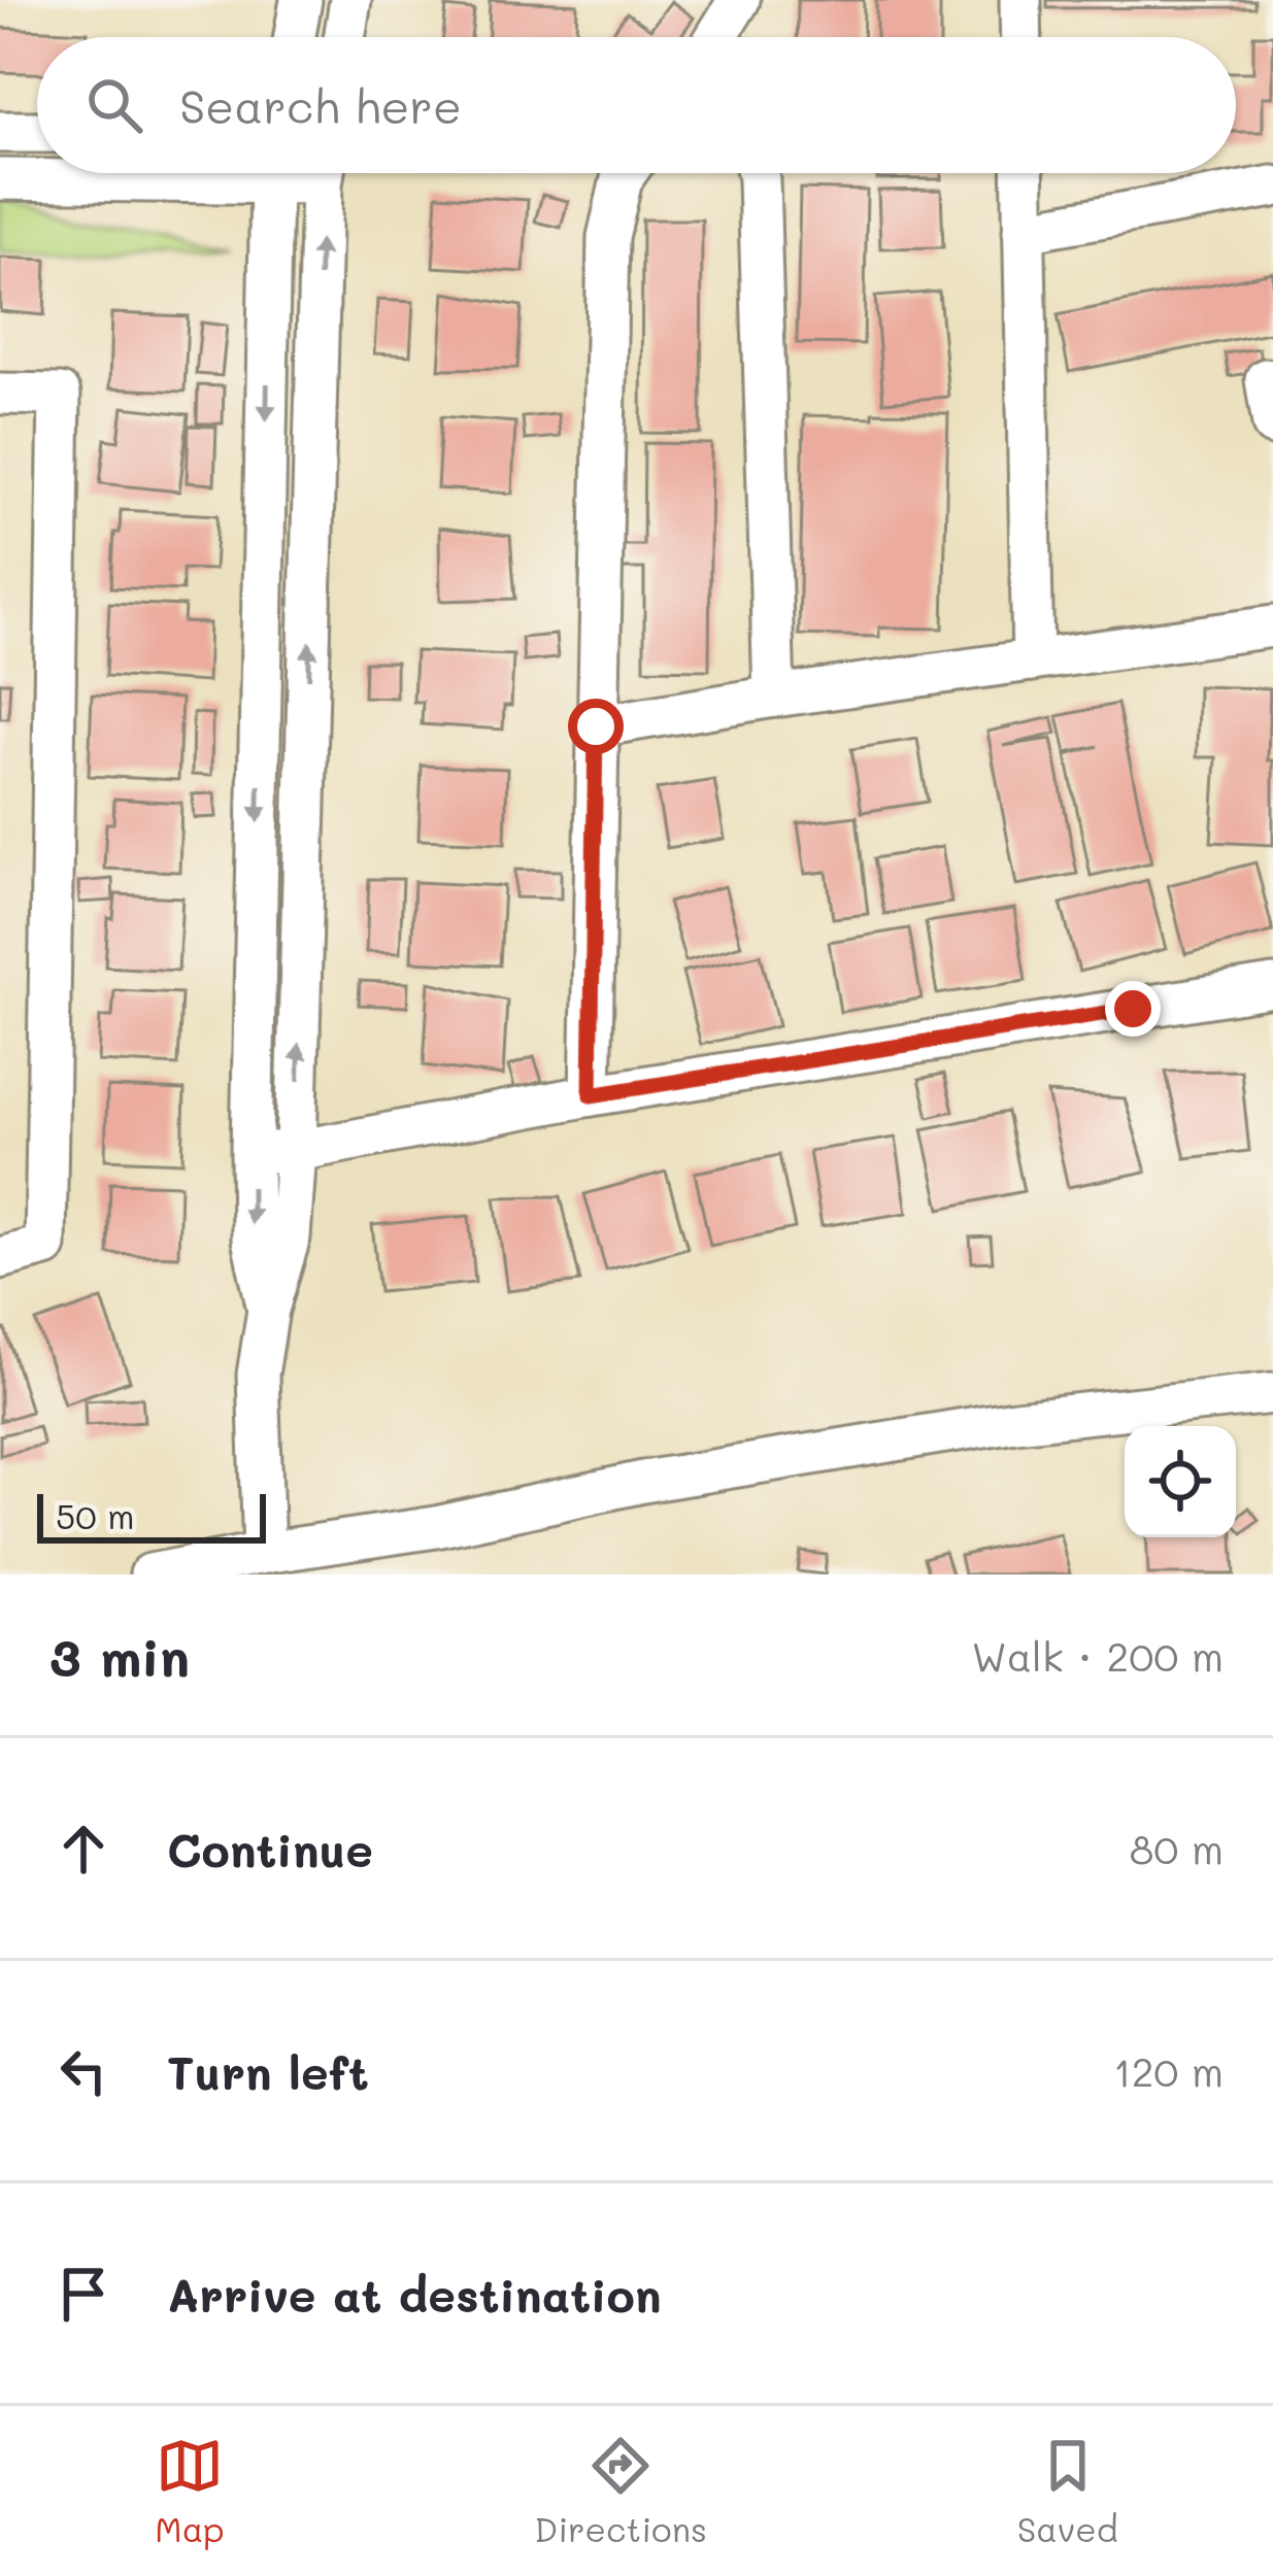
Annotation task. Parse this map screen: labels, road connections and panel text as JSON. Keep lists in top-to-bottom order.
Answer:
{
  "scale_bar": "50 m",
  "page": {
    "search": "Search here",
    "scale": "50 m",
    "heading": ["3 min", "Walk · 200 m"],
    "list": [
      ["Continue", "80 m"],
      ["Turn left", "120 m"],
      "Arrive at destination"
    ],
    "nav": ["Map", "Directions", "Saved"]
  }
}
